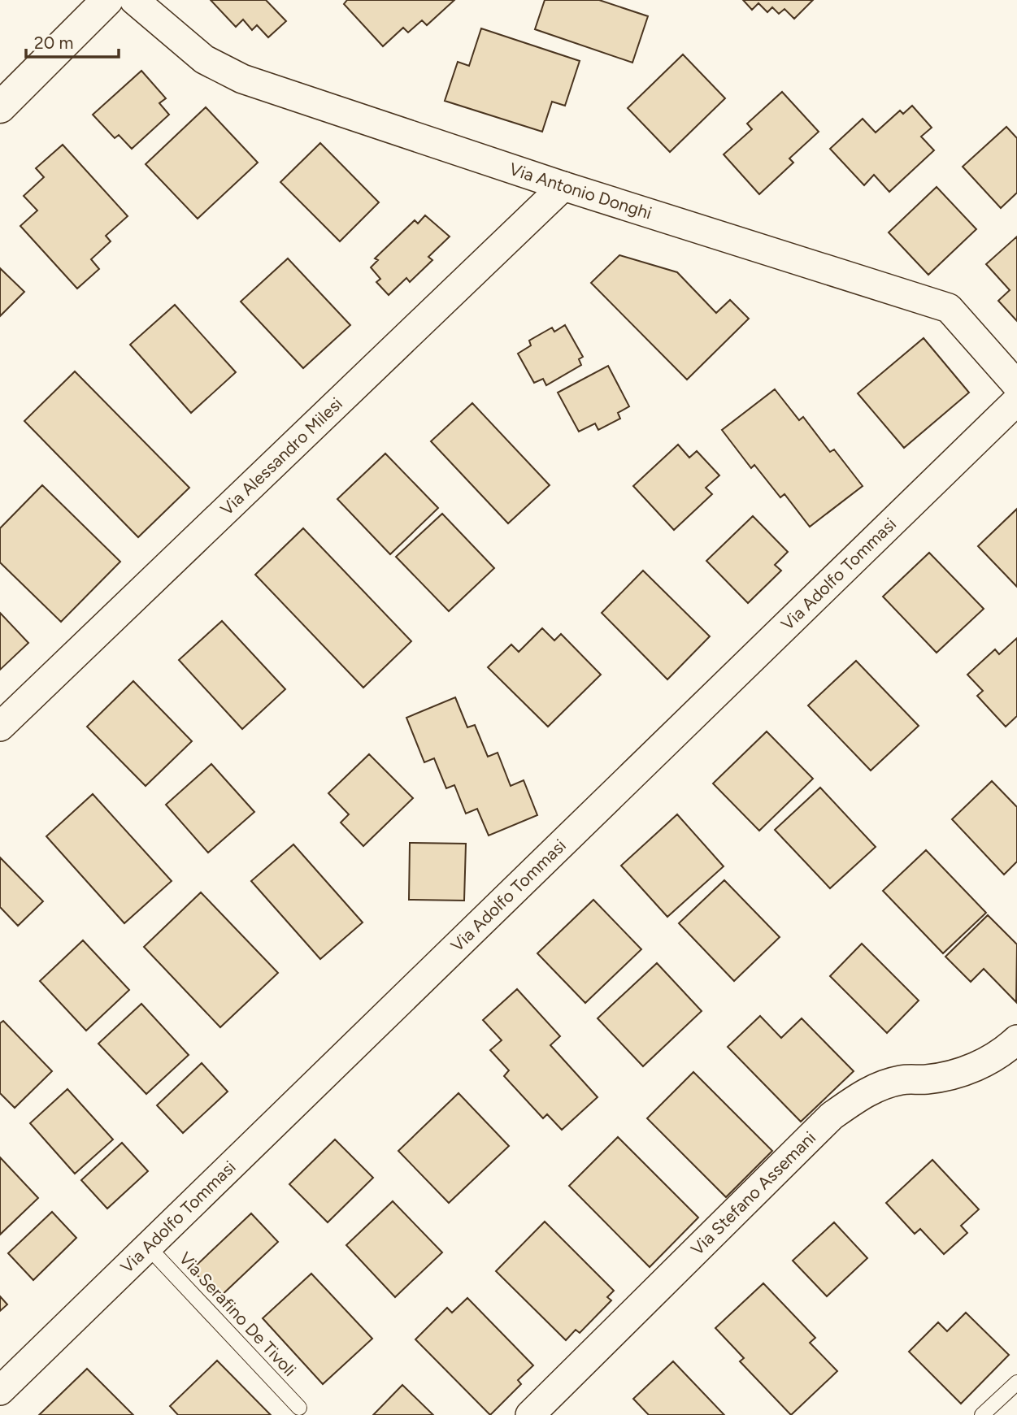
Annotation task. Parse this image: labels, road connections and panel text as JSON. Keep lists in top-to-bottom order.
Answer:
{
  "streets": {
    "street": [
      "Via Antonio Donghi",
      "Via Alessandro Milesi",
      "Via Adolfo Tommasi",
      "Via Stefano Assemani"
    ],
    "lane": ["Via Serafino De Tivoli"]
  },
  "crossings": [
    ["Via Antonio Donghi", "Via Alessandro Milesi"],
    ["Via Adolfo Tommasi", "Via Serafino De Tivoli"]
  ],
  "scale_bar": "20 m"
}
